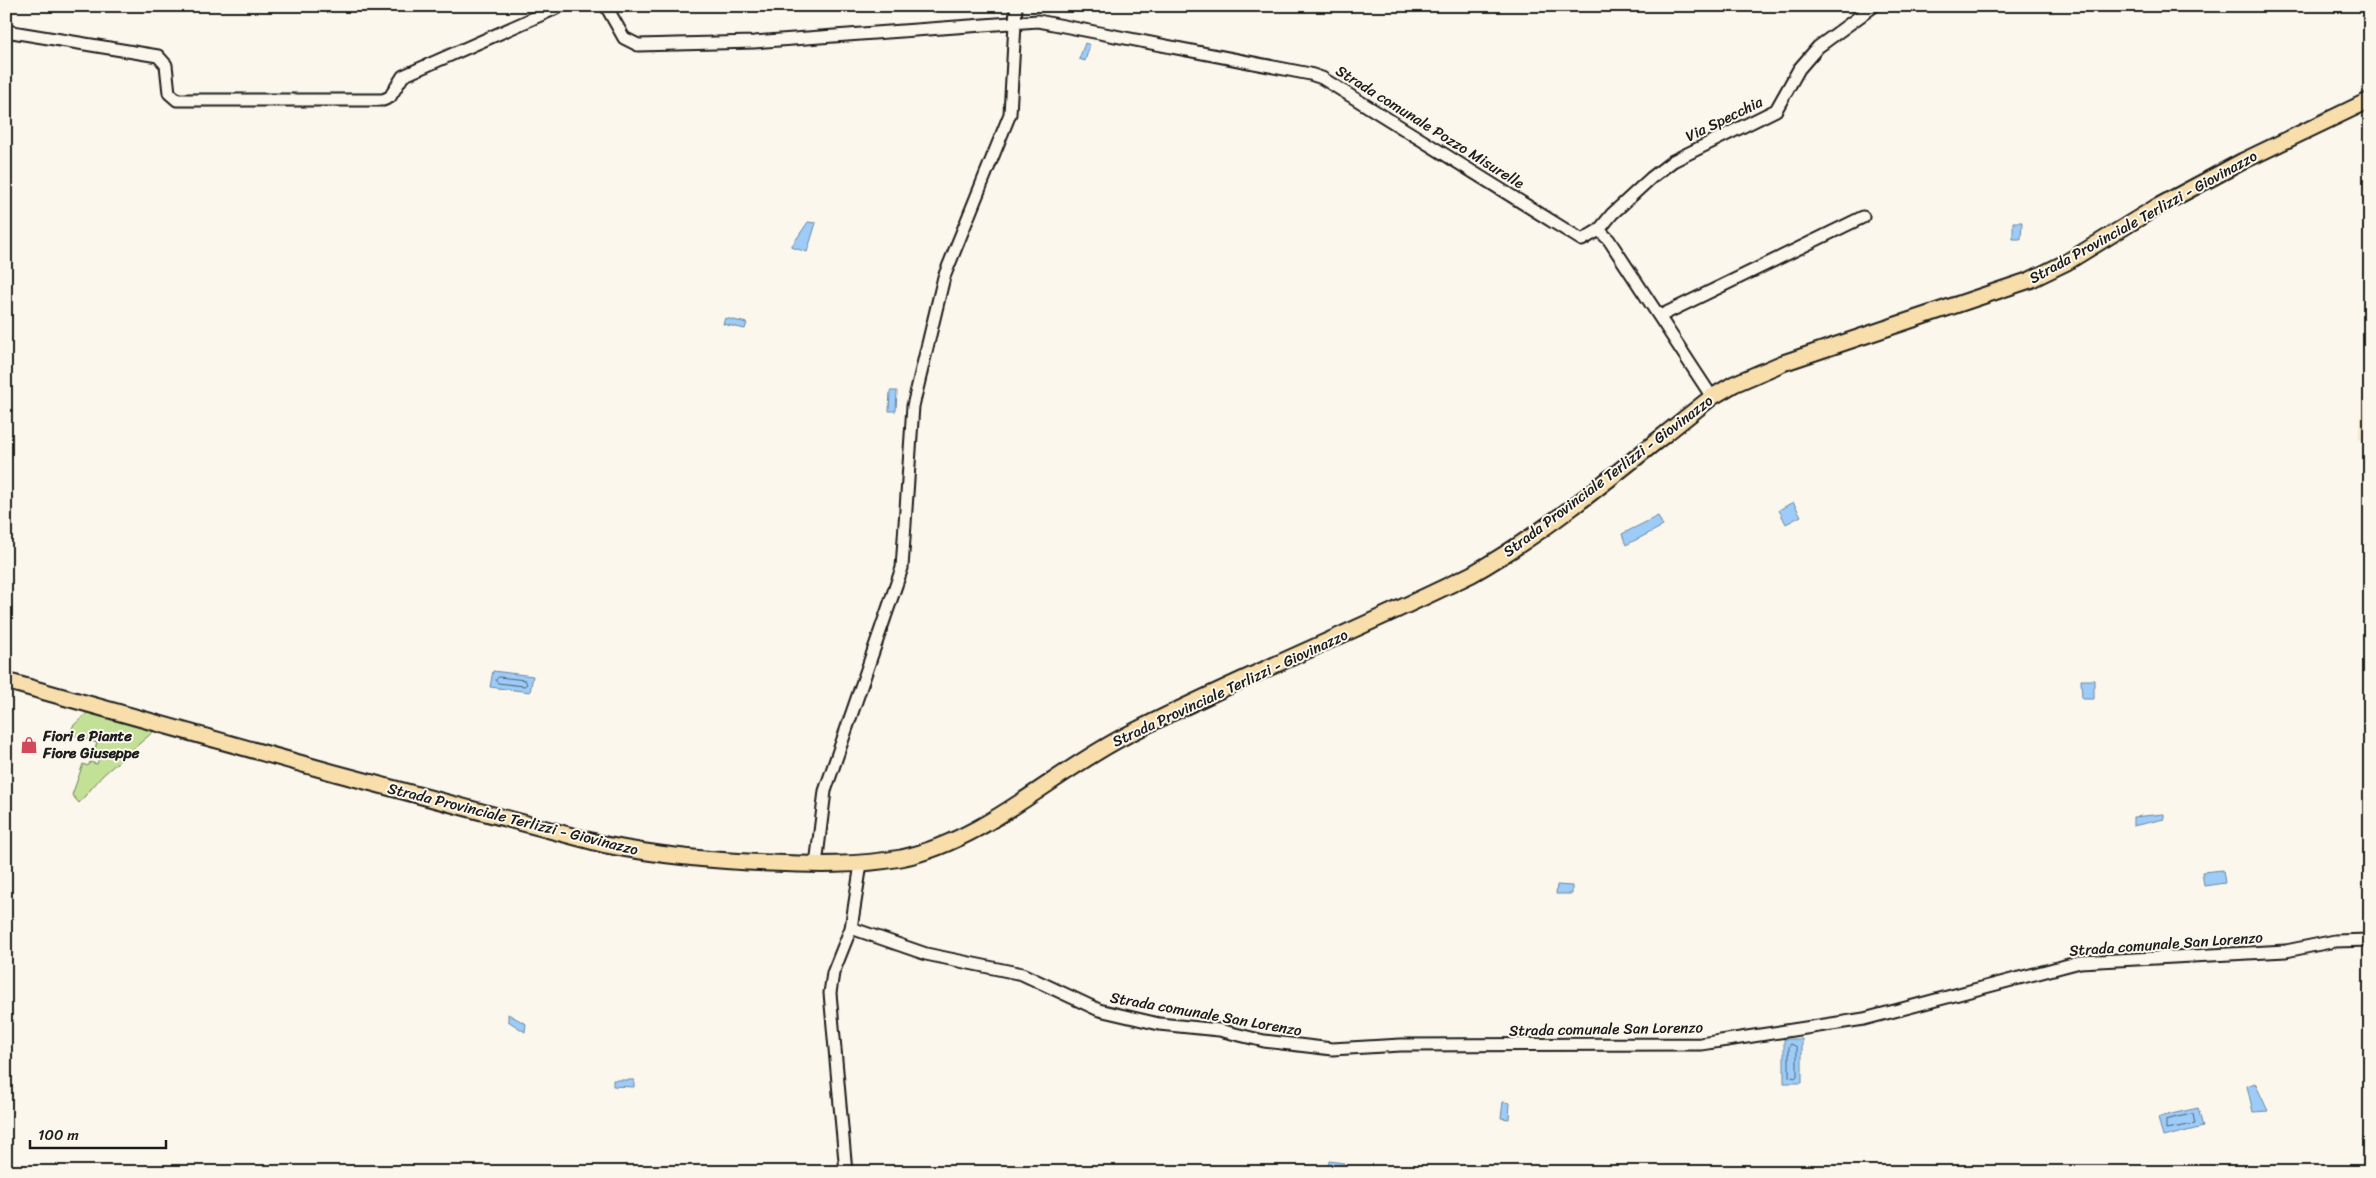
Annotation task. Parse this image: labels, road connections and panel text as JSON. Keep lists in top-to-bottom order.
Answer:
{
  "streets": {
    "main road": ["Strada Provinciale Terlizzi - Giovinazzo"],
    "street": ["Via Specchia", "Strada comunale Pozzo Misurelle", "Strada comunale San Lorenzo"]
  },
  "crossings": [
    ["Via Specchia", "Strada comunale Pozzo Misurelle"]
  ],
  "places": {
    "shop": ["Fiori e Piante Fiore Giuseppe"]
  },
  "scale_bar": "100 m"
}
